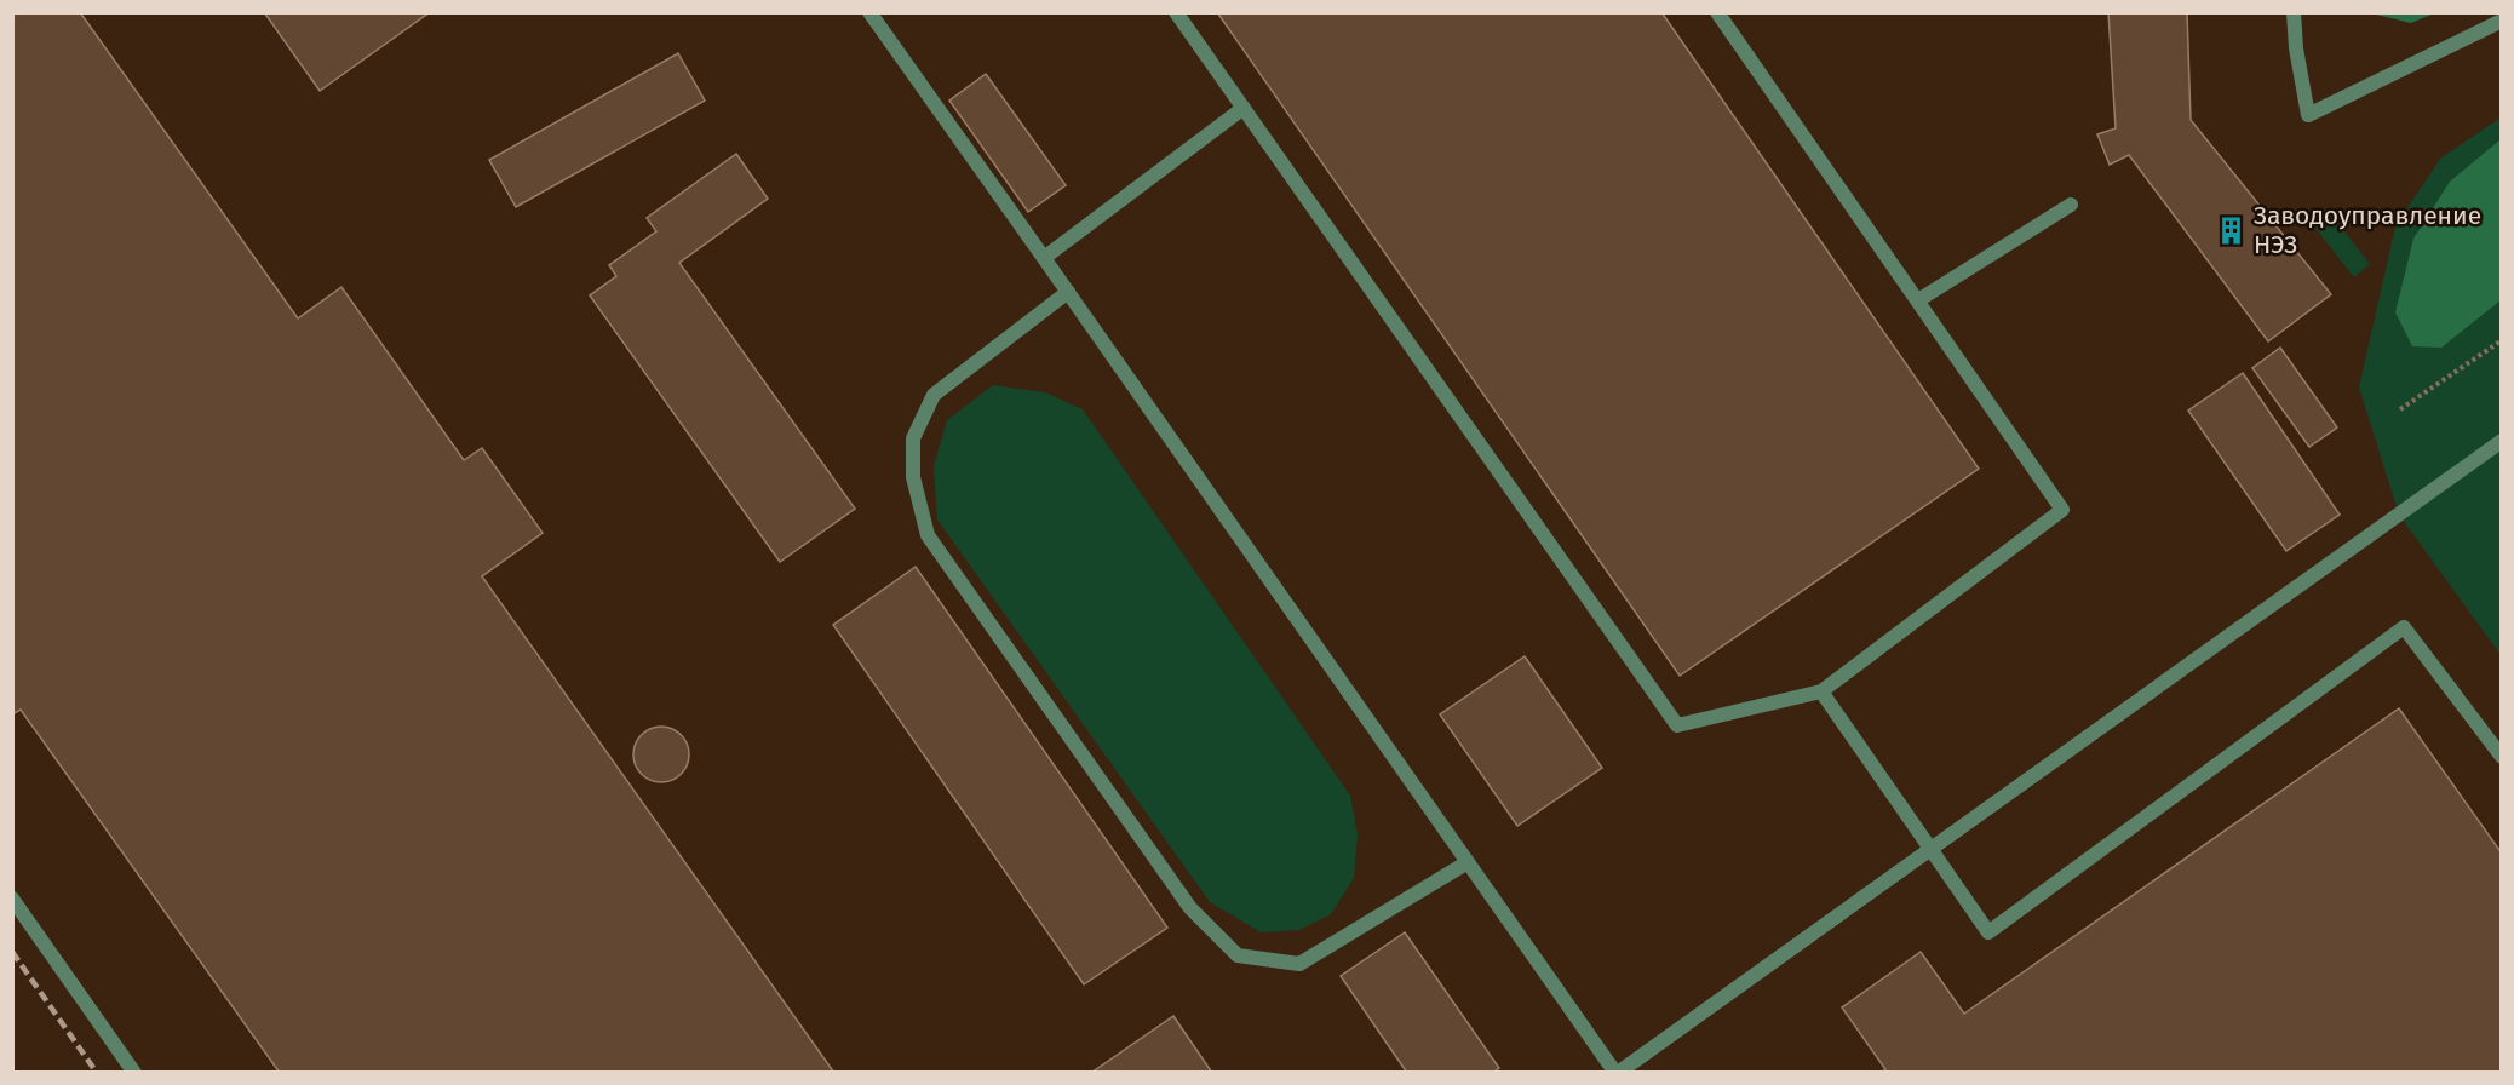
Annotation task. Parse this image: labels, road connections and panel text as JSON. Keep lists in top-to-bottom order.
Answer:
{
  "places": {
    "building": ["Заводоуправление НЭЗ"]
  }
}
